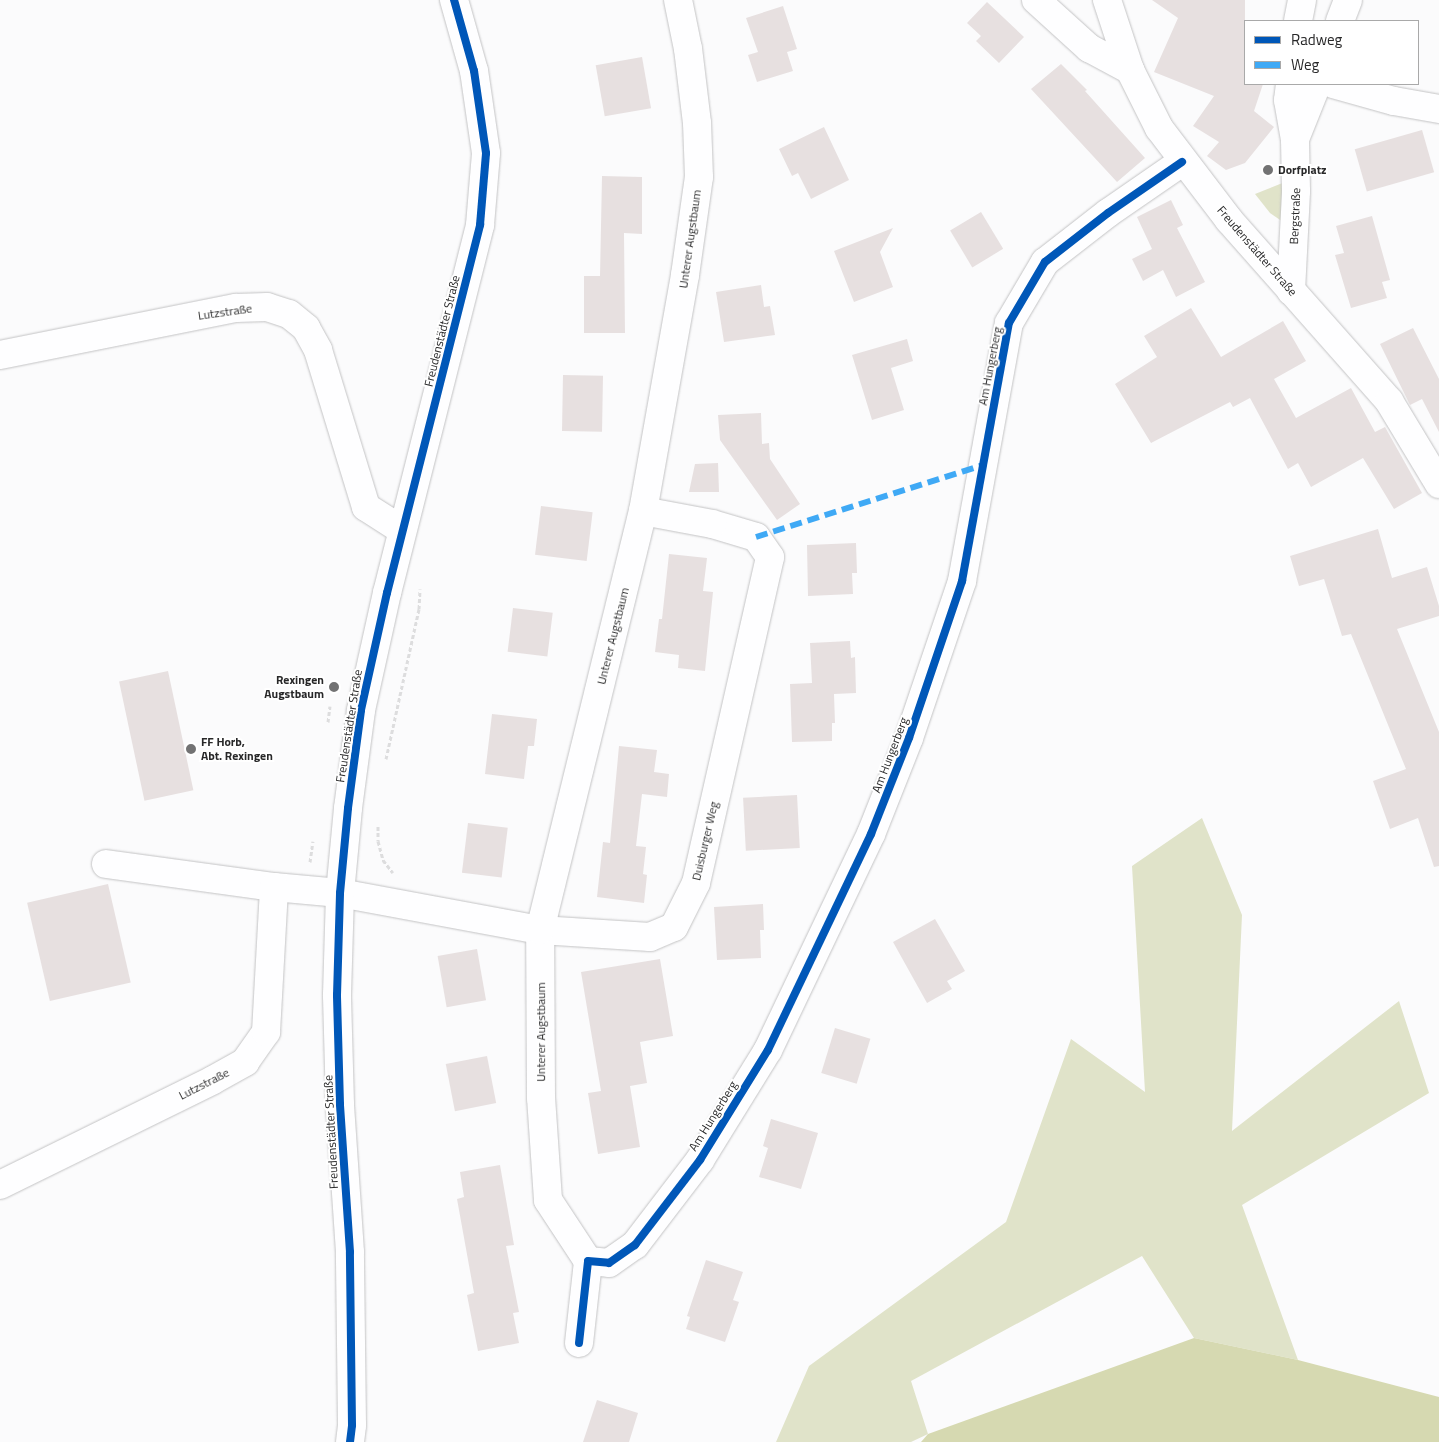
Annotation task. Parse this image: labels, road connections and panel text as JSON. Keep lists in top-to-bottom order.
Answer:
{
  "streets": {
    "street": [
      "Bergstraße",
      "Unterer Augstbaum",
      "Freudenstädter Straße",
      "Lutzstraße",
      "Am Hungerberg",
      "Duisburger Weg"
    ]
  },
  "crossings": [
    ["Bergstraße", "Freudenstädter Straße"],
    ["Unterer Augstbaum", "Am Hungerberg"],
    ["Unterer Augstbaum", "Duisburger Weg"],
    ["Freudenstädter Straße", "Lutzstraße"],
    ["Freudenstädter Straße", "Am Hungerberg"],
    ["Freudenstädter Straße", "Duisburger Weg"]
  ],
  "places": ["Dorfplatz", "Rexingen Augstbaum", "FF Horb, Abt. Rexingen"],
  "legend": ["Radweg", "Weg"]
}
